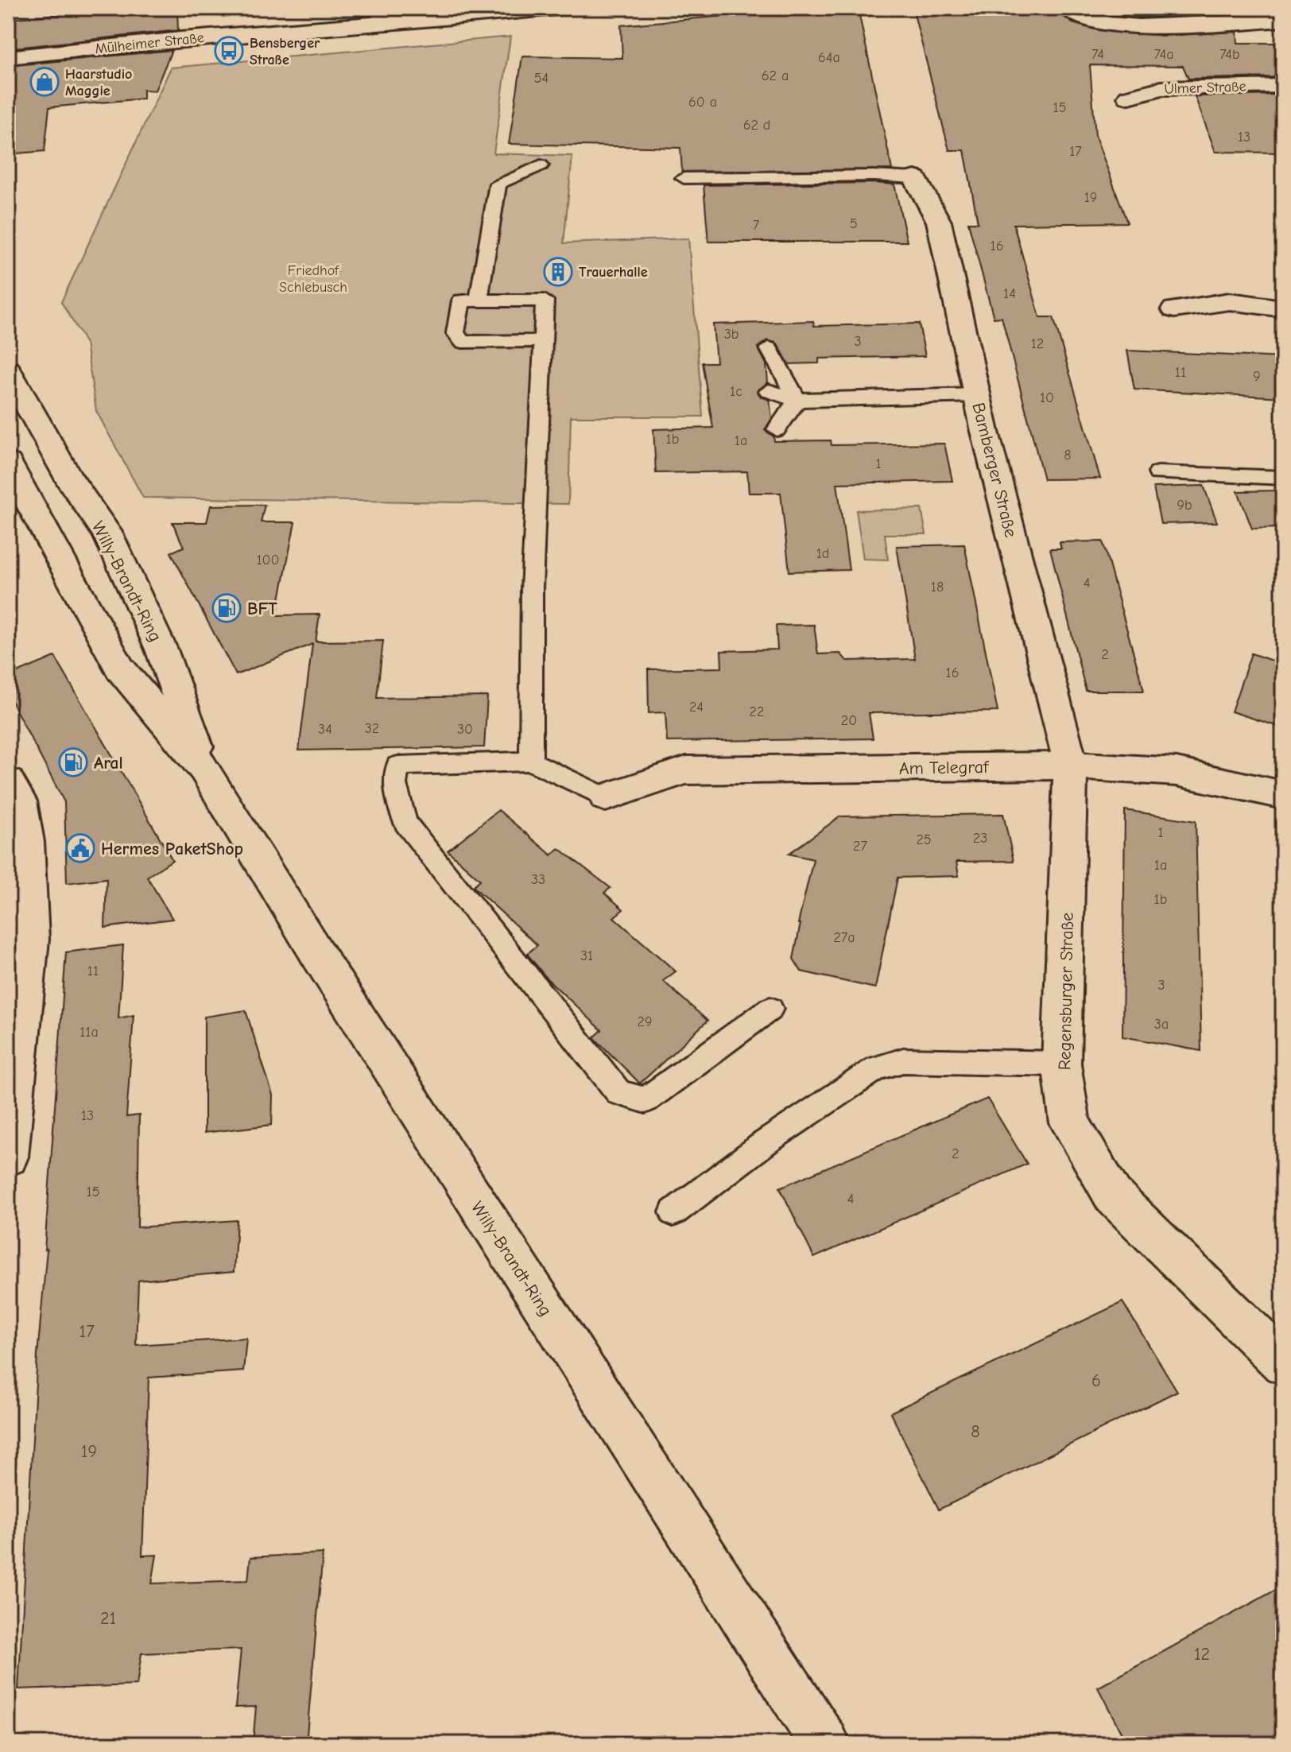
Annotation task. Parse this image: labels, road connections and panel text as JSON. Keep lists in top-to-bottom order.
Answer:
{
  "streets": {
    "street": [
      "Mülheimer Straße",
      "Ulmer Straße",
      "Bamberger Straße",
      "Willy-Brandt-Ring",
      "Am Telegraf",
      "Regensburger Straße"
    ]
  },
  "crossings": [
    ["Bamberger Straße", "Am Telegraf"],
    ["Bamberger Straße", "Regensburger Straße"],
    ["Am Telegraf", "Regensburger Straße"]
  ],
  "parks": ["Friedhof Schlebusch"],
  "places": {
    "bus stop": ["Bensberger Straße"],
    "shop": ["Haarstudio Maggie"],
    "building": ["Trauerhalle"],
    "fuel station": ["BFT", "Aral"],
    "public building": ["Hermes PaketShop"]
  },
  "house_numbers": [
    "74",
    "74a",
    "74b",
    "64a",
    "62 a",
    "54",
    "60 a",
    "15",
    "62 d",
    "13",
    "17",
    "19",
    "5",
    "7",
    "16",
    "14",
    "3b",
    "3",
    "12",
    "11",
    "9",
    "1c",
    "10",
    "1b",
    "1a",
    "8",
    "1",
    "9b",
    "1d",
    "100",
    "4",
    "18",
    "2",
    "16",
    "24",
    "22",
    "20",
    "32",
    "34",
    "30",
    "1",
    "23",
    "25",
    "27",
    "1a",
    "33",
    "1b",
    "27a",
    "31",
    "11",
    "3",
    "29",
    "3a",
    "11a",
    "13",
    "2",
    "15",
    "4",
    "17",
    "6",
    "8",
    "19",
    "21",
    "12"
  ]
}
